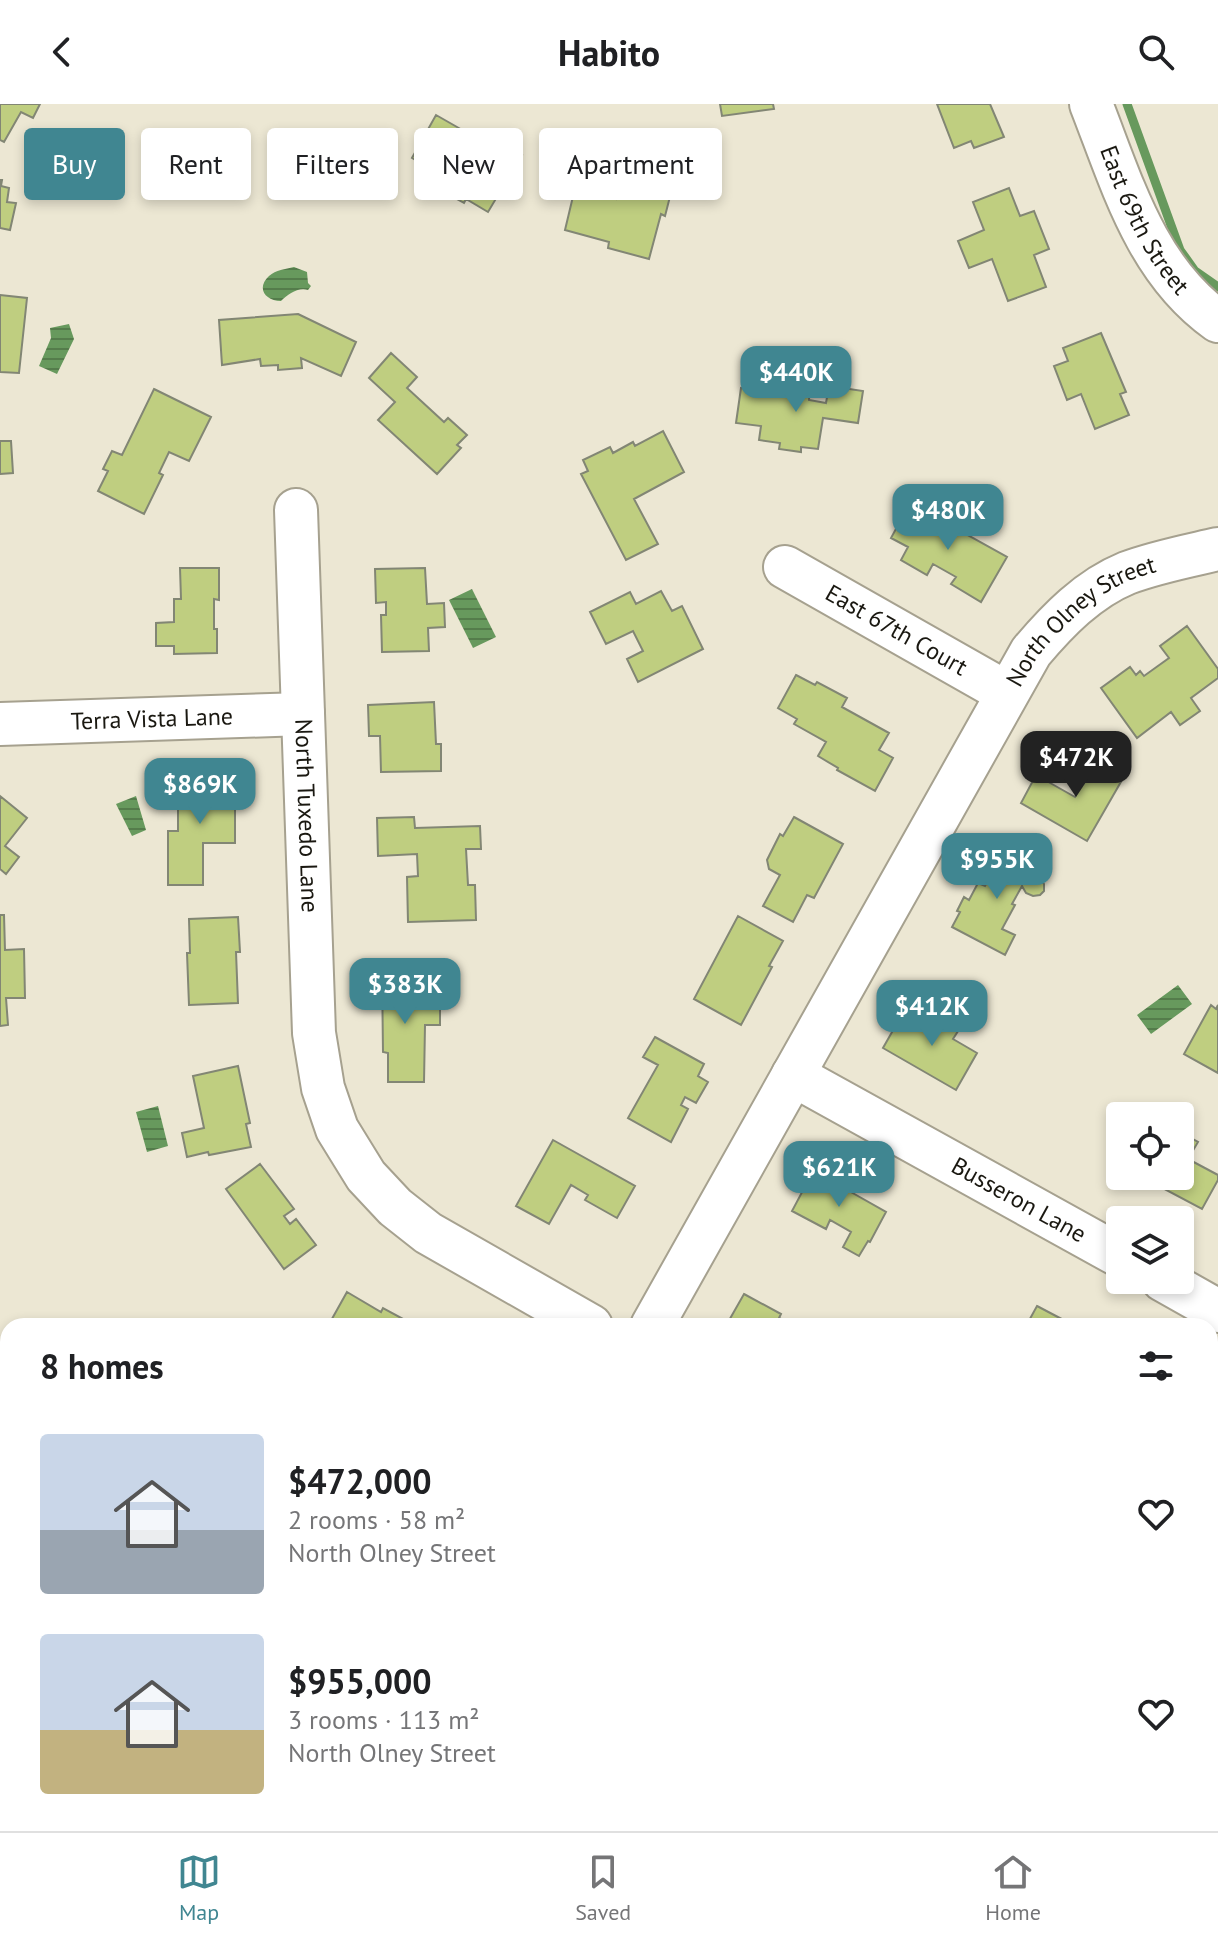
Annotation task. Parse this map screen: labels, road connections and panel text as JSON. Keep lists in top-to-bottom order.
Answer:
{
  "streets": {
    "street": [
      "East 69th Street",
      "North Olney Street",
      "East 67th Court",
      "Terra Vista Lane",
      "North Tuxedo Lane",
      "Busseron Lane"
    ]
  },
  "crossings": [
    ["North Olney Street", "East 67th Court"],
    ["North Olney Street", "Busseron Lane"],
    ["Terra Vista Lane", "North Tuxedo Lane"]
  ],
  "page": {
    "header": "Habito",
    "chip": [
      "Buy",
      "Rent",
      "Filters",
      "New",
      "Apartment"
    ],
    "price": [
      "$440K",
      "$480K",
      "$472K",
      "$869K",
      "$955K",
      "$383K",
      "$412K",
      "$621K"
    ],
    "heading": "8 homes",
    "list": [
      {
        "name": "$472,000",
        "note": "2 rooms · 58 m² · North Olney Street"
      },
      {
        "name": "$955,000",
        "note": "3 rooms · 113 m² · North Olney Street"
      }
    ],
    "tabs": ["Map", "Saved", "Home"]
  }
}
